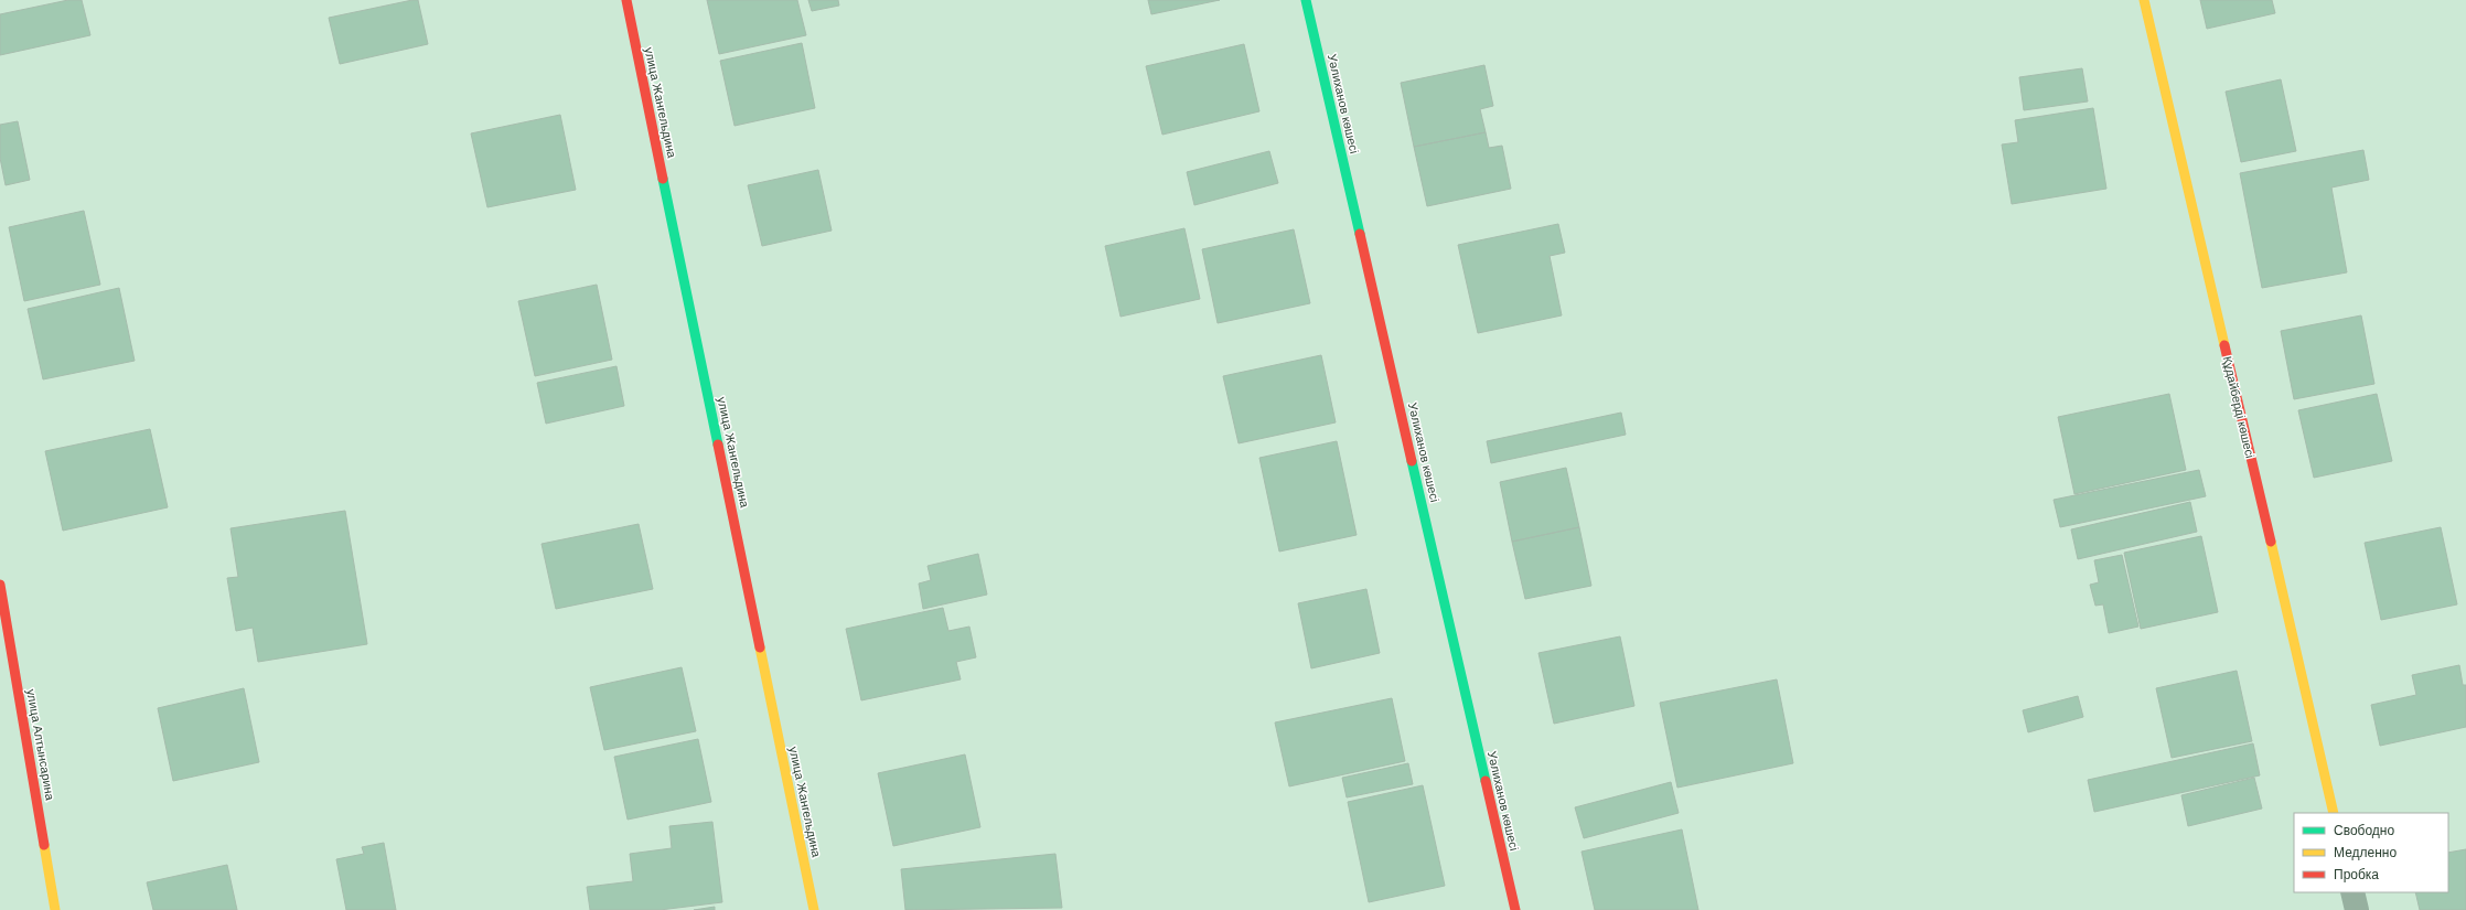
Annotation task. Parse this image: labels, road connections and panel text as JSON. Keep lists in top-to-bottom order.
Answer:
{
  "streets": {
    "street": [
      "улица Жангельдина",
      "Уәлиханов көшесі",
      "Құдайберді көшесі",
      "улица Алтынсарина"
    ]
  },
  "legend": ["Свободно", "Медленно", "Пробка"]
}
